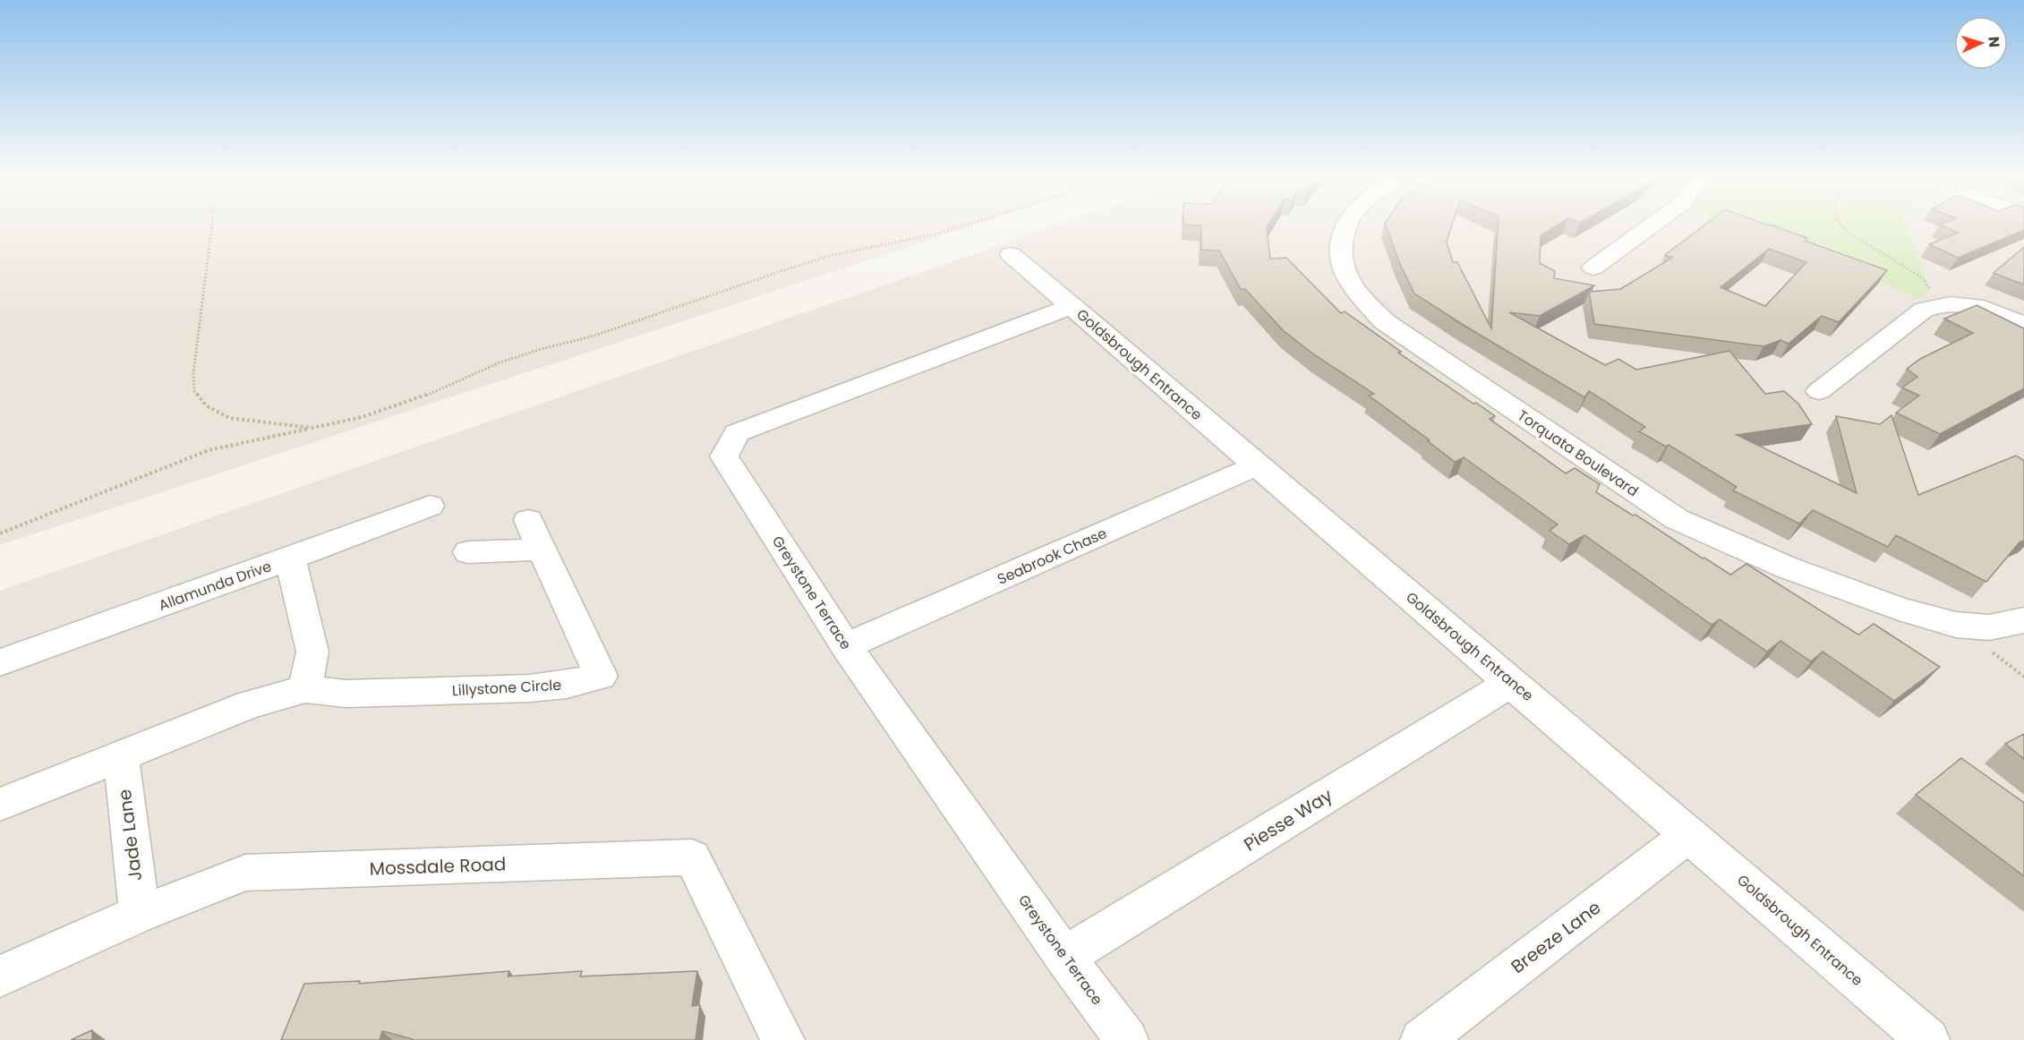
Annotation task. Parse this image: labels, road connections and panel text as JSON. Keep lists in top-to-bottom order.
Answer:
{
  "streets": {
    "street": [
      "Goldsbrough Entrance",
      "Torquata Boulevard",
      "Seabrook Chase",
      "Allamunda Drive",
      "Greystone Terrace",
      "Lillystone Circle",
      "Piesse Way",
      "Jade Lane",
      "Mossdale Road",
      "Breeze Lane"
    ]
  },
  "crossings": [
    ["Goldsbrough Entrance", "Seabrook Chase"],
    ["Goldsbrough Entrance", "Greystone Terrace"],
    ["Goldsbrough Entrance", "Piesse Way"],
    ["Goldsbrough Entrance", "Breeze Lane"],
    ["Seabrook Chase", "Greystone Terrace"],
    ["Greystone Terrace", "Piesse Way"],
    ["Lillystone Circle", "Jade Lane"],
    ["Jade Lane", "Mossdale Road"]
  ],
  "north": "right"
}
